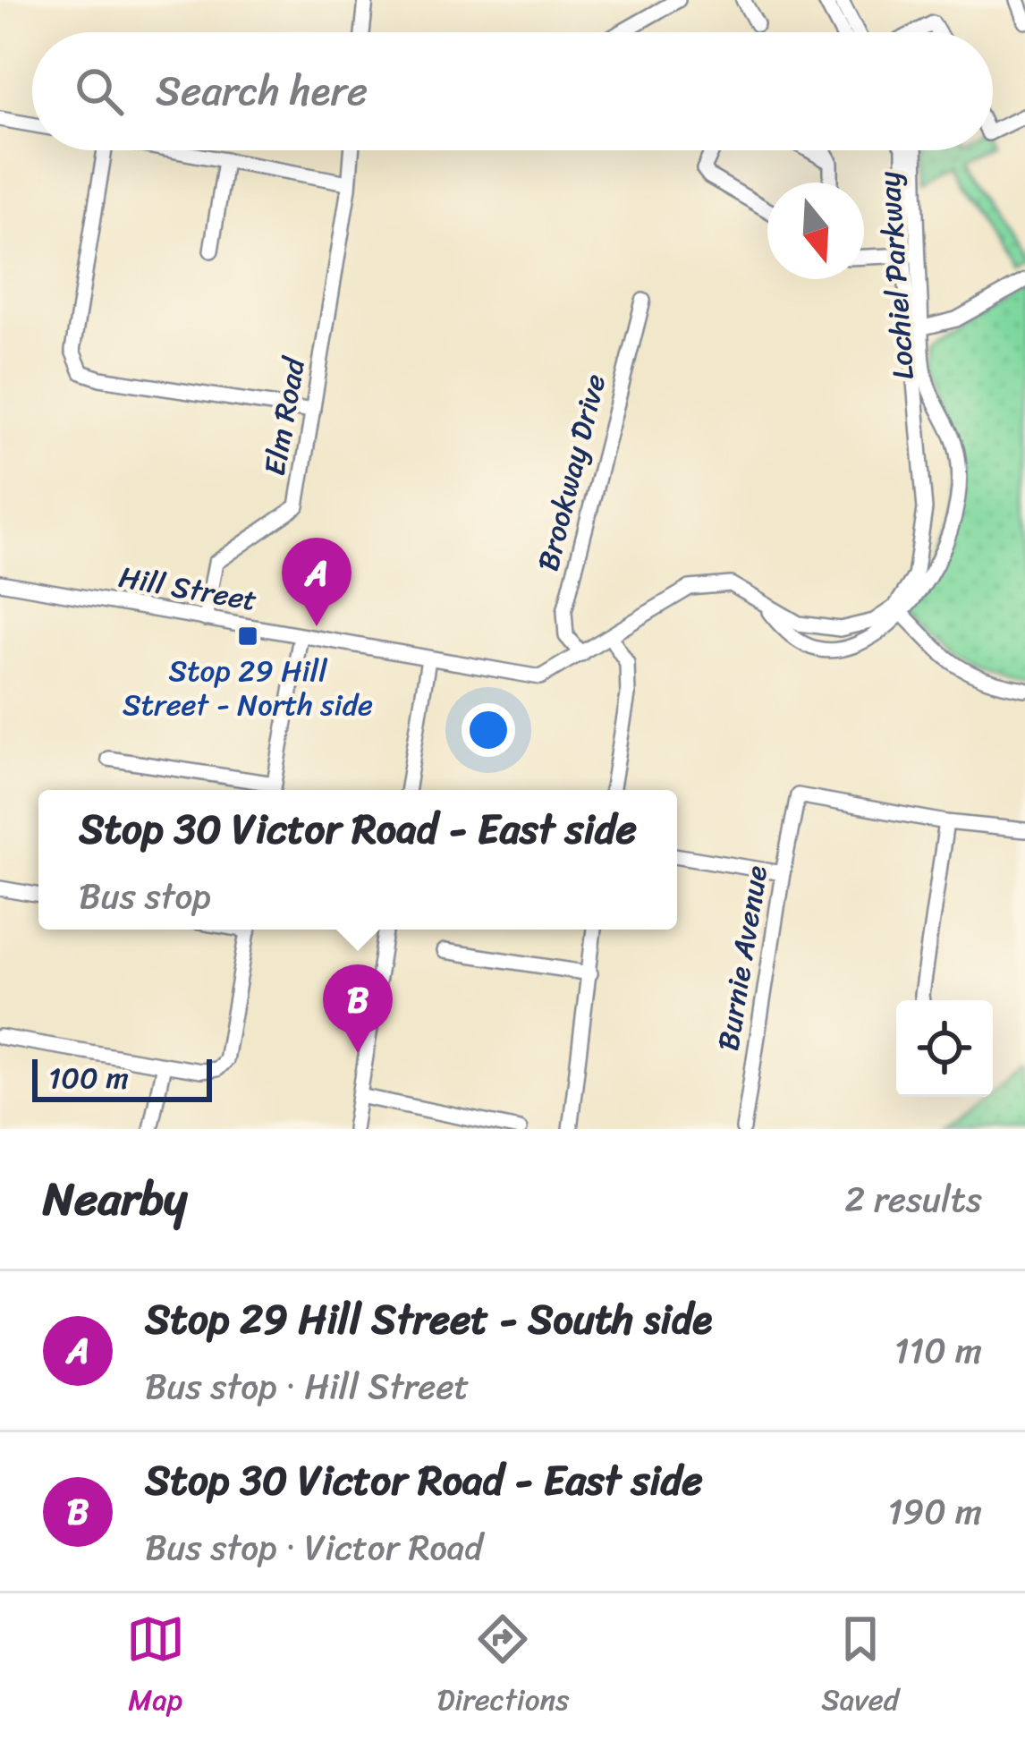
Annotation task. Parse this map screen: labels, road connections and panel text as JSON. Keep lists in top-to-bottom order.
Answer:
{
  "streets": {
    "street": [
      "Lochiel Parkway",
      "Elm Road",
      "Brookway Drive",
      "Hill Street",
      "Burnie Avenue"
    ]
  },
  "crossings": [
    ["Lochiel Parkway", "Hill Street"],
    ["Elm Road", "Hill Street"],
    ["Brookway Drive", "Hill Street"]
  ],
  "places": {
    "transit": ["Stop 29 Hill Street - North side"]
  },
  "scale_bar": "100 m",
  "north": "bottom",
  "page": {
    "search": "Search here",
    "pins": ["A", "B"],
    "popup": ["Stop 30 Victor Road - East side", "Bus stop"],
    "scale": "100 m",
    "heading": ["Nearby", "2 results"],
    "list": [
      {
        "mark": "A",
        "name": "Stop 29 Hill Street - South side",
        "note": "Bus stop · Hill Street",
        "value": "110 m"
      },
      {
        "mark": "B",
        "name": "Stop 30 Victor Road - East side",
        "note": "Bus stop · Victor Road",
        "value": "190 m"
      }
    ],
    "nav": ["Map", "Directions", "Saved"]
  }
}
